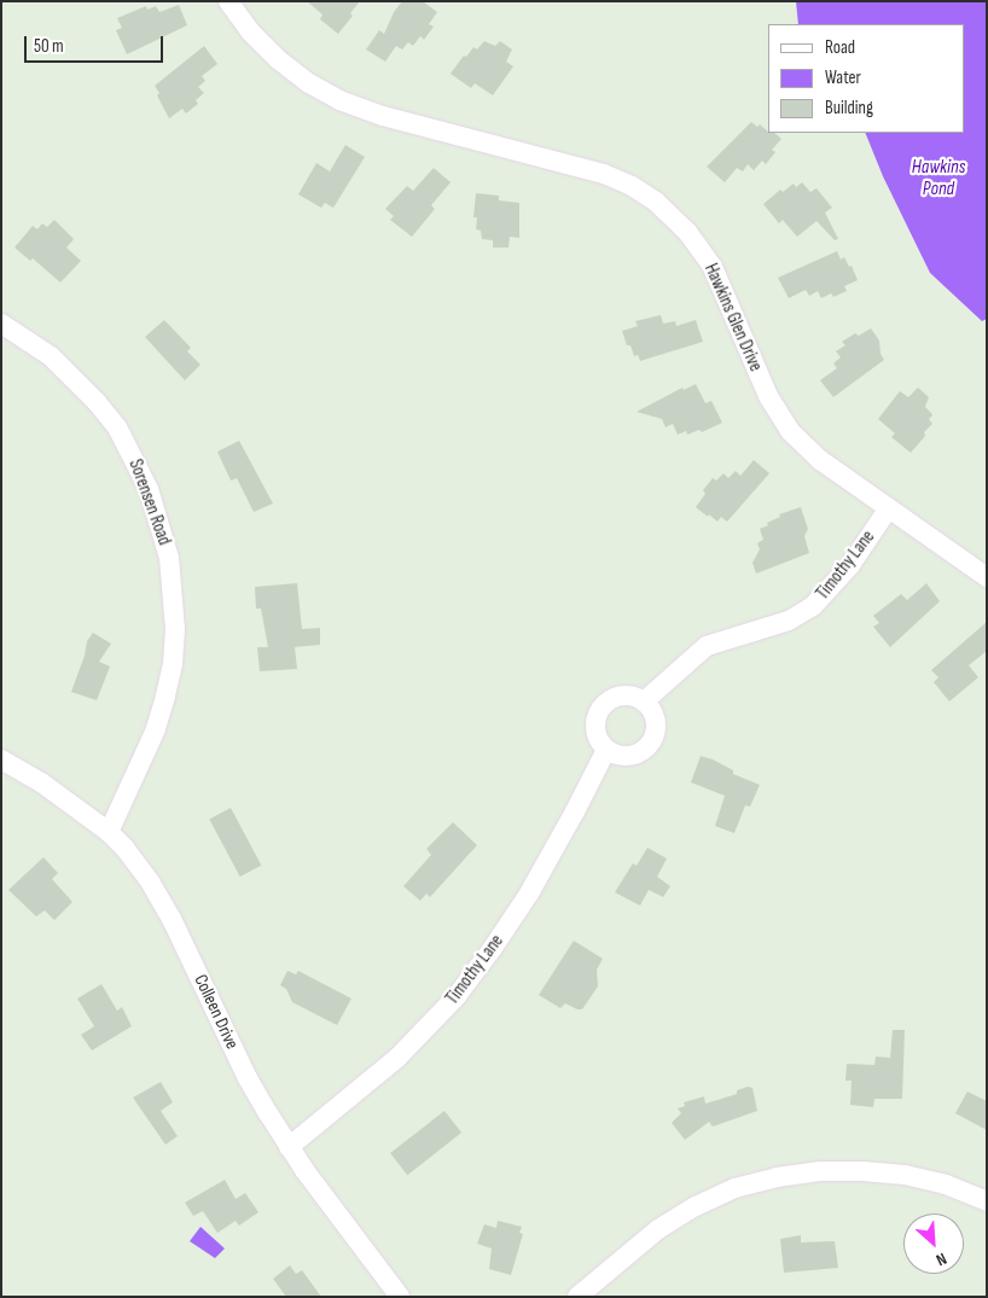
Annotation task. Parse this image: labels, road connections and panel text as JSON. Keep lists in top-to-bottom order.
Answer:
{
  "streets": {
    "street": [
      "Hawkins Glen Drive",
      "Sorensen Road",
      "Timothy Lane",
      "Colleen Drive"
    ]
  },
  "crossings": [
    ["Hawkins Glen Drive", "Timothy Lane"],
    ["Sorensen Road", "Colleen Drive"],
    ["Timothy Lane", "Colleen Drive"]
  ],
  "water": ["Hawkins Pond"],
  "legend": ["Road", "Water", "Building"],
  "scale_bar": "50 m",
  "north": "bottom right"
}
